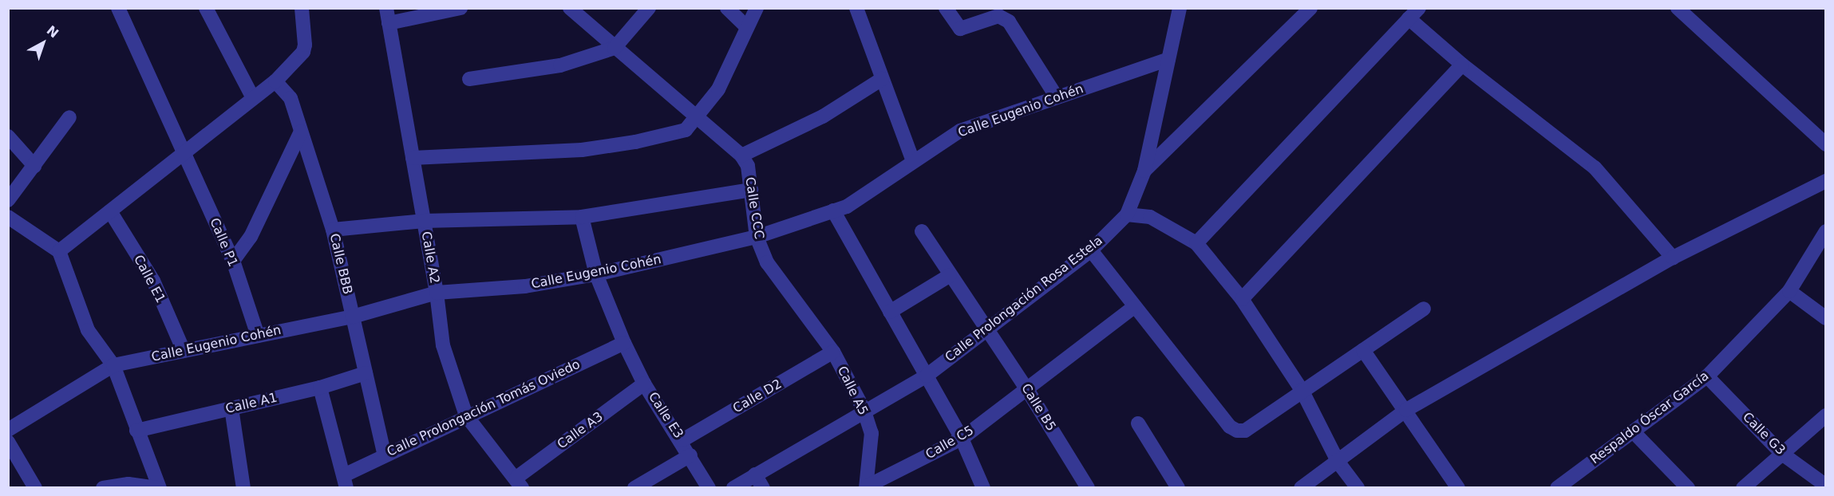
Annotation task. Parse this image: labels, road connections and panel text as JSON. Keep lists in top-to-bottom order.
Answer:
{
  "streets": {
    "street": [
      "Calle Eugenio Cohén",
      "Calle CCC",
      "Calle P1",
      "Calle A2",
      "Calle BBB",
      "Calle E1",
      "Calle Prolongación Rosa Estela",
      "Calle A5",
      "Calle D2",
      "Calle A1",
      "Calle B5",
      "Calle Prolongación Tomás Oviedo",
      "Calle E3",
      "Respaldo Óscar García",
      "Calle A3",
      "Calle G3",
      "Calle C5"
    ]
  },
  "crossings": [
    ["Calle Eugenio Cohén", "Calle CCC"],
    ["Calle Eugenio Cohén", "Calle P1"],
    ["Calle Eugenio Cohén", "Calle A2"],
    ["Calle Eugenio Cohén", "Calle BBB"],
    ["Calle Eugenio Cohén", "Calle E1"],
    ["Calle Eugenio Cohén", "Calle Prolongación Rosa Estela"],
    ["Calle Eugenio Cohén", "Calle E3"],
    ["Calle CCC", "Calle A5"],
    ["Calle CCC", "Calle D2"],
    ["Calle A2", "Calle Prolongación Tomás Oviedo"],
    ["Calle A2", "Calle A3"],
    ["Calle BBB", "Calle A1"],
    ["Calle BBB", "Calle Prolongación Tomás Oviedo"],
    ["Calle Prolongación Rosa Estela", "Calle A5"],
    ["Calle Prolongación Rosa Estela", "Calle B5"],
    ["Calle A5", "Calle D2"],
    ["Calle A5", "Calle C5"],
    ["Calle D2", "Calle E3"],
    ["Calle B5", "Calle C5"],
    ["Calle Prolongación Tomás Oviedo", "Calle E3"],
    ["Calle E3", "Calle A3"],
    ["Respaldo Óscar García", "Calle G3"]
  ],
  "north": "top right"
}
